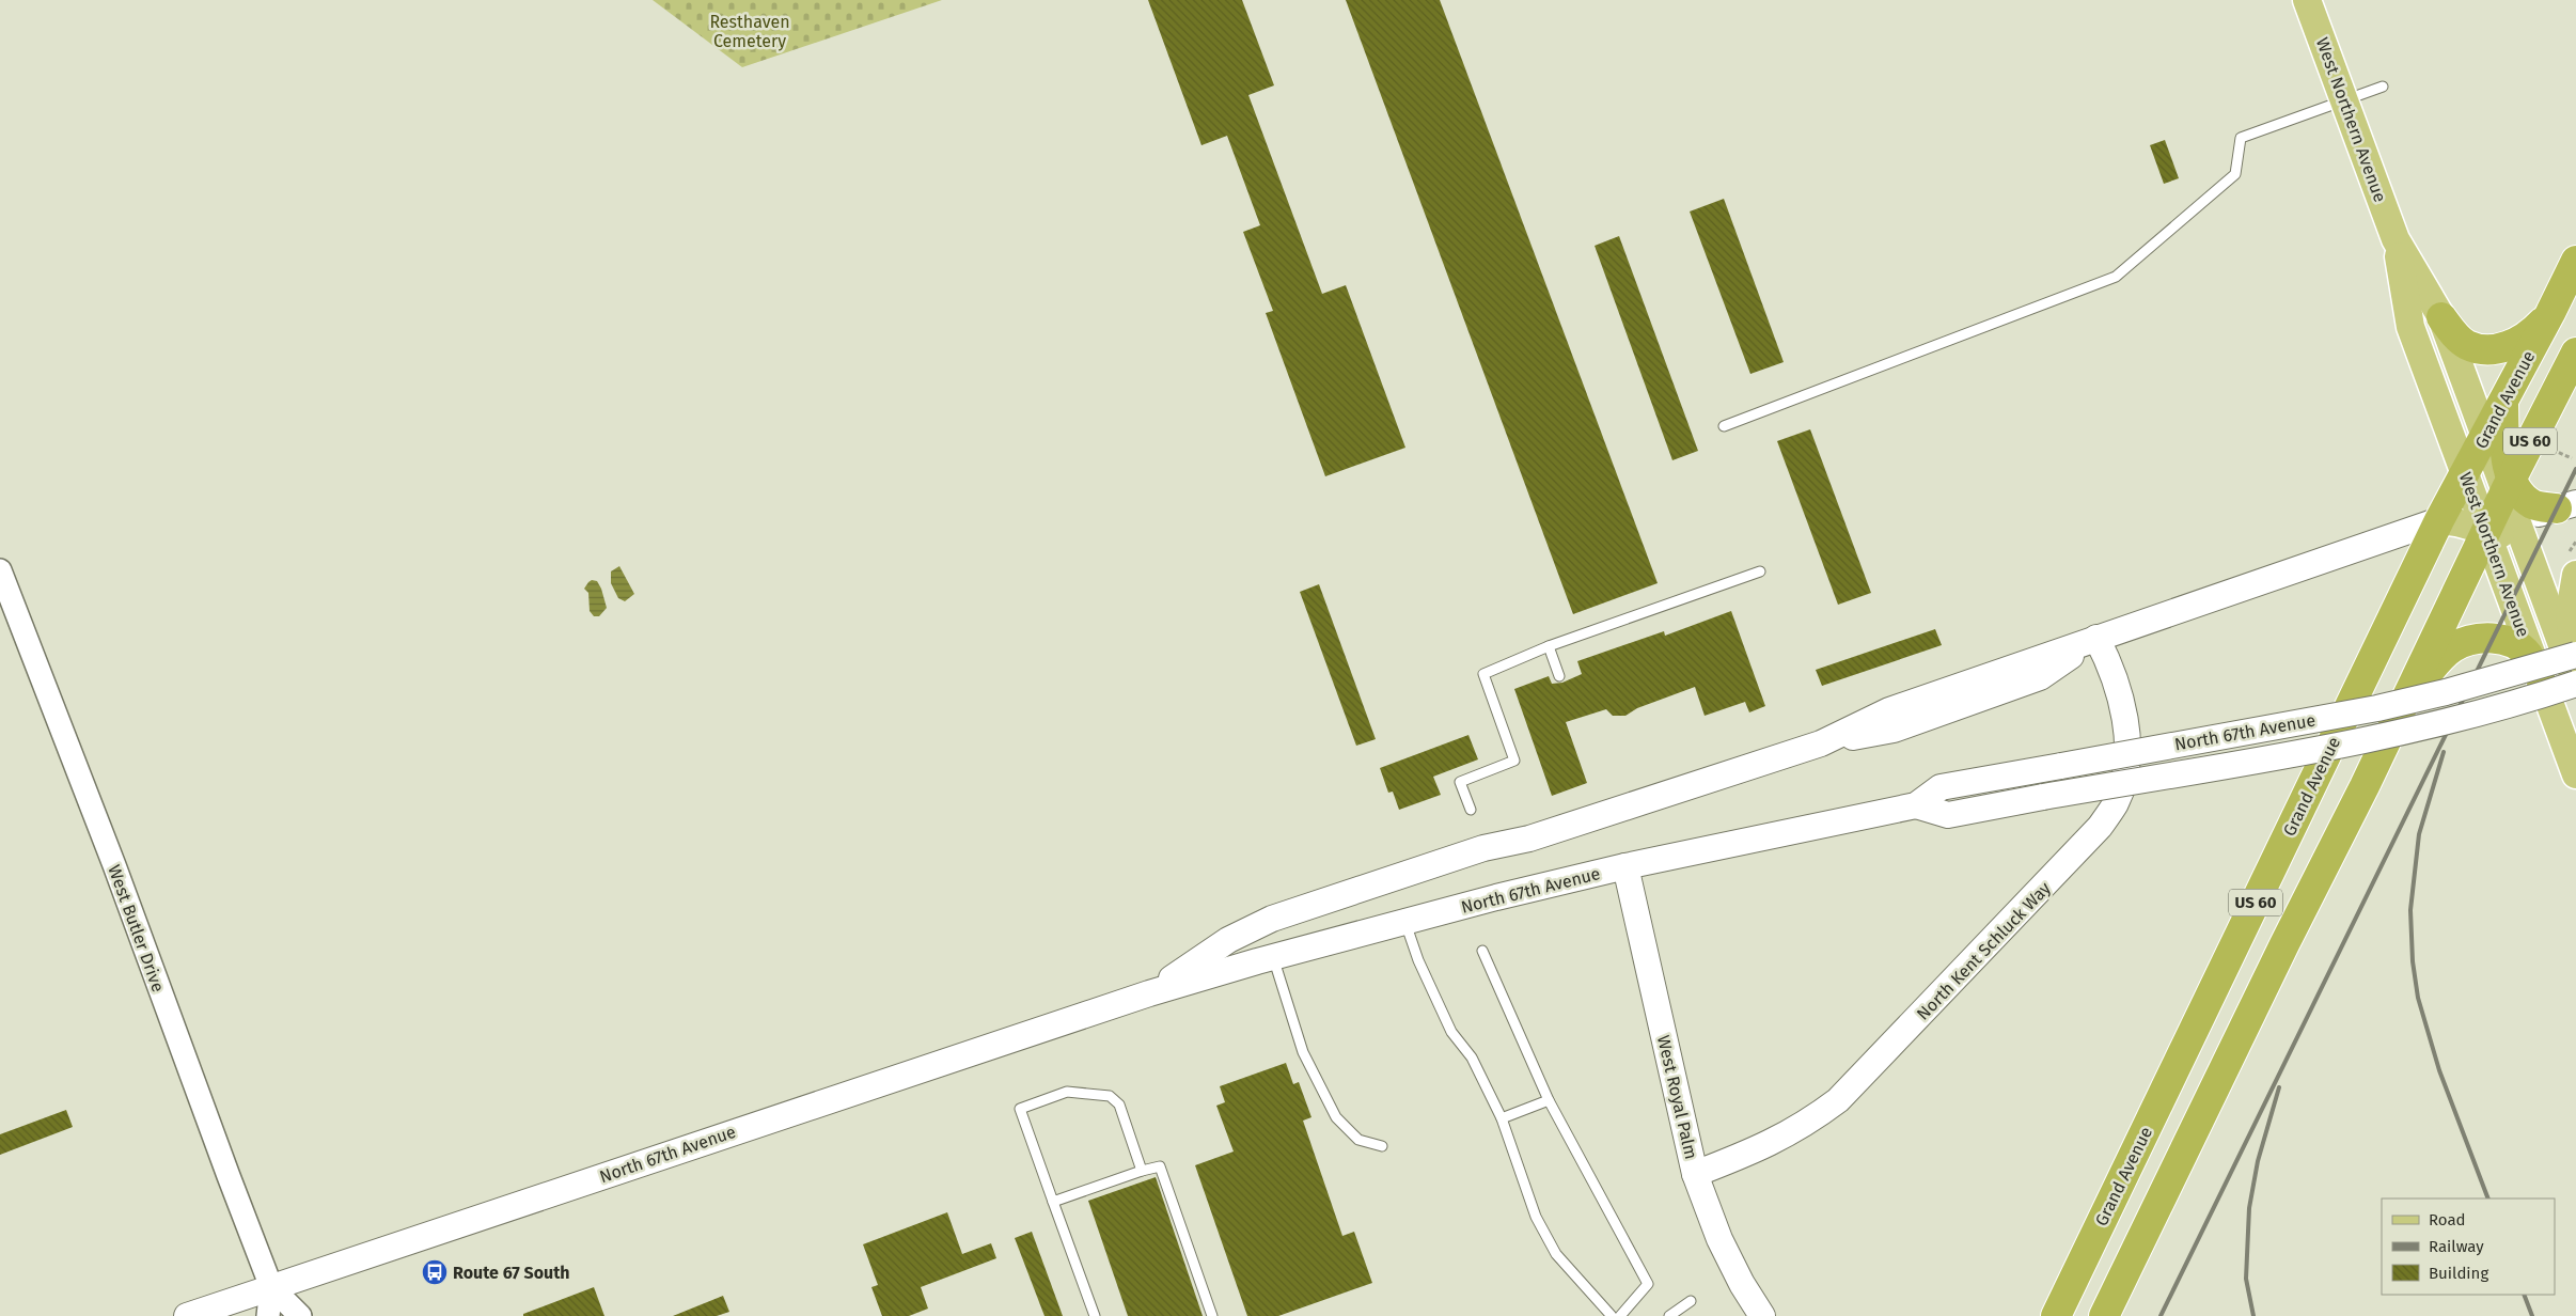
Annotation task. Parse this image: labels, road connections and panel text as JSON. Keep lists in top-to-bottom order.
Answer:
{
  "streets": {
    "highway": ["Grand Avenue", "US 60"],
    "main road": [
      "West Northern Avenue",
      "North 67th Avenue",
      "North Kent Schluck Way",
      "West Royal Palm"
    ],
    "street": ["West Butler Drive"]
  },
  "crossings": [
    ["West Northern Avenue", "Grand Avenue"],
    ["West Northern Avenue", "US 60"],
    ["West Northern Avenue", "North 67th Avenue"],
    ["Grand Avenue", "North 67th Avenue"],
    ["North 67th Avenue", "West Butler Drive"],
    ["North 67th Avenue", "North Kent Schluck Way"],
    ["North 67th Avenue", "West Royal Palm"],
    ["North Kent Schluck Way", "West Royal Palm"]
  ],
  "parks": ["Resthaven Cemetery"],
  "places": {
    "bus stop": ["Route 67 South"]
  },
  "legend": ["Road", "Railway", "Building"]
}
